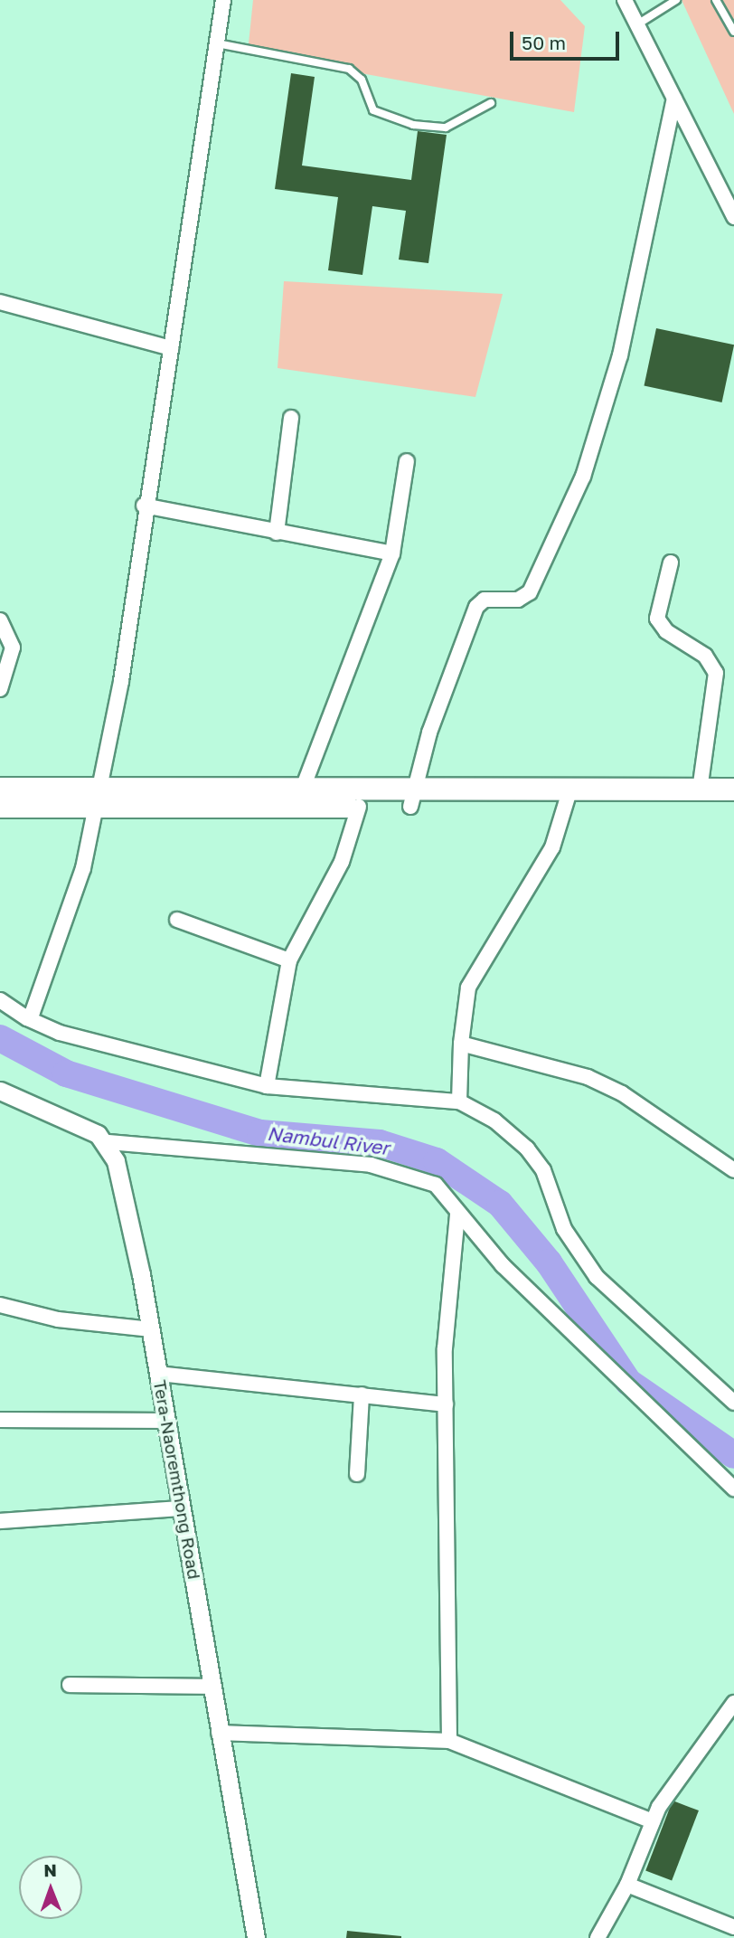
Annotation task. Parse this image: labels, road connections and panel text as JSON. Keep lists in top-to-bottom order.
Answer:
{
  "streets": {
    "street": ["Tera-Naoremthong Road"]
  },
  "water": ["Nambul River"],
  "scale_bar": "50 m",
  "north": "top"
}
